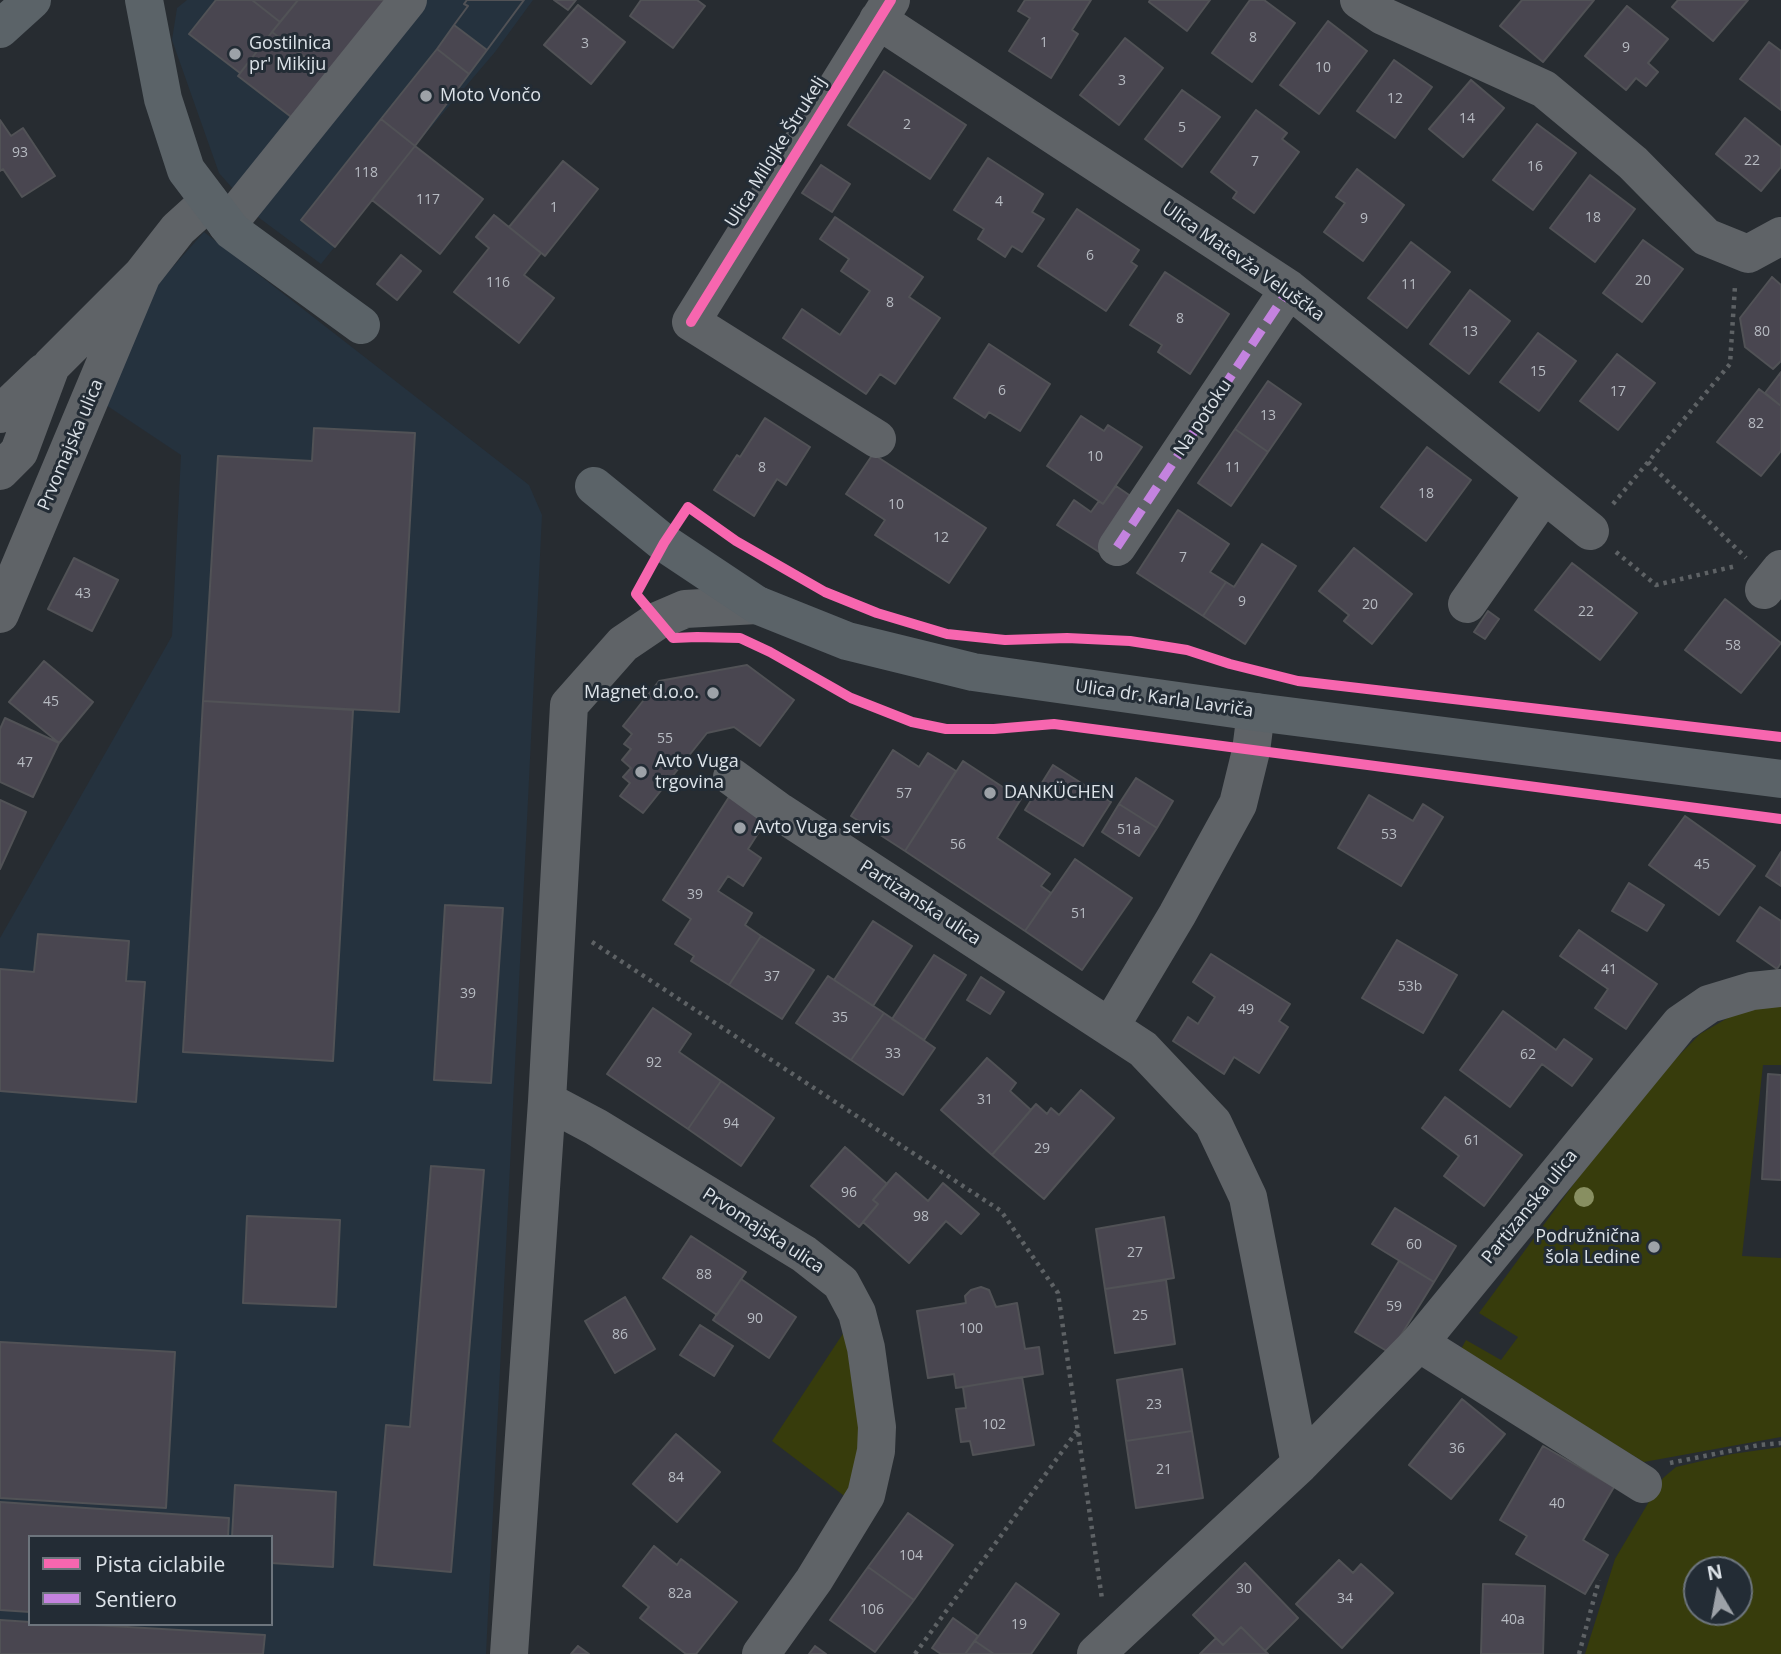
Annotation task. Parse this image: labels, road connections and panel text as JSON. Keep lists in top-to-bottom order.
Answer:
{
  "streets": {
    "main road": ["Ulica dr. Karla Lavriča"],
    "street": [
      "Ulica Milojke Štrukelj",
      "Ulica Matevža Veluščka",
      "Na potoku",
      "Prvomajska ulica",
      "Partizanska ulica"
    ]
  },
  "crossings": [
    ["Ulica Milojke Štrukelj", "Ulica Matevža Veluščka"],
    ["Ulica Matevža Veluščka", "Na potoku"]
  ],
  "places": [
    "Gostilnica pr' Mikiju",
    "Moto Vončo",
    "Magnet d.o.o.",
    "Avto Vuga trgovina",
    "DANKÜCHEN",
    "Avto Vuga servis",
    "Podružnična šola Ledine"
  ],
  "house_numbers": [
    "8",
    "1",
    "3",
    "9",
    "10",
    "3",
    "12",
    "14",
    "2",
    "5",
    "93",
    "22",
    "7",
    "16",
    "118",
    "117",
    "4",
    "1",
    "18",
    "9",
    "6",
    "20",
    "116",
    "11",
    "8",
    "8",
    "13",
    "80",
    "15",
    "6",
    "17",
    "13",
    "82",
    "10",
    "8",
    "11",
    "18",
    "10",
    "12",
    "7",
    "43",
    "9",
    "20",
    "22",
    "58",
    "45",
    "55",
    "47",
    "57",
    "51a",
    "53",
    "56",
    "45",
    "39",
    "51",
    "41",
    "37",
    "53b",
    "39",
    "49",
    "35",
    "33",
    "62",
    "92",
    "31",
    "94",
    "61",
    "29",
    "96",
    "98",
    "60",
    "27",
    "88",
    "59",
    "25",
    "90",
    "100",
    "86",
    "23",
    "102",
    "36",
    "21",
    "84",
    "40",
    "104",
    "30",
    "82a",
    "34",
    "106",
    "40a",
    "19"
  ],
  "legend": ["Pista ciclabile", "Sentiero"],
  "north": "top"
}
